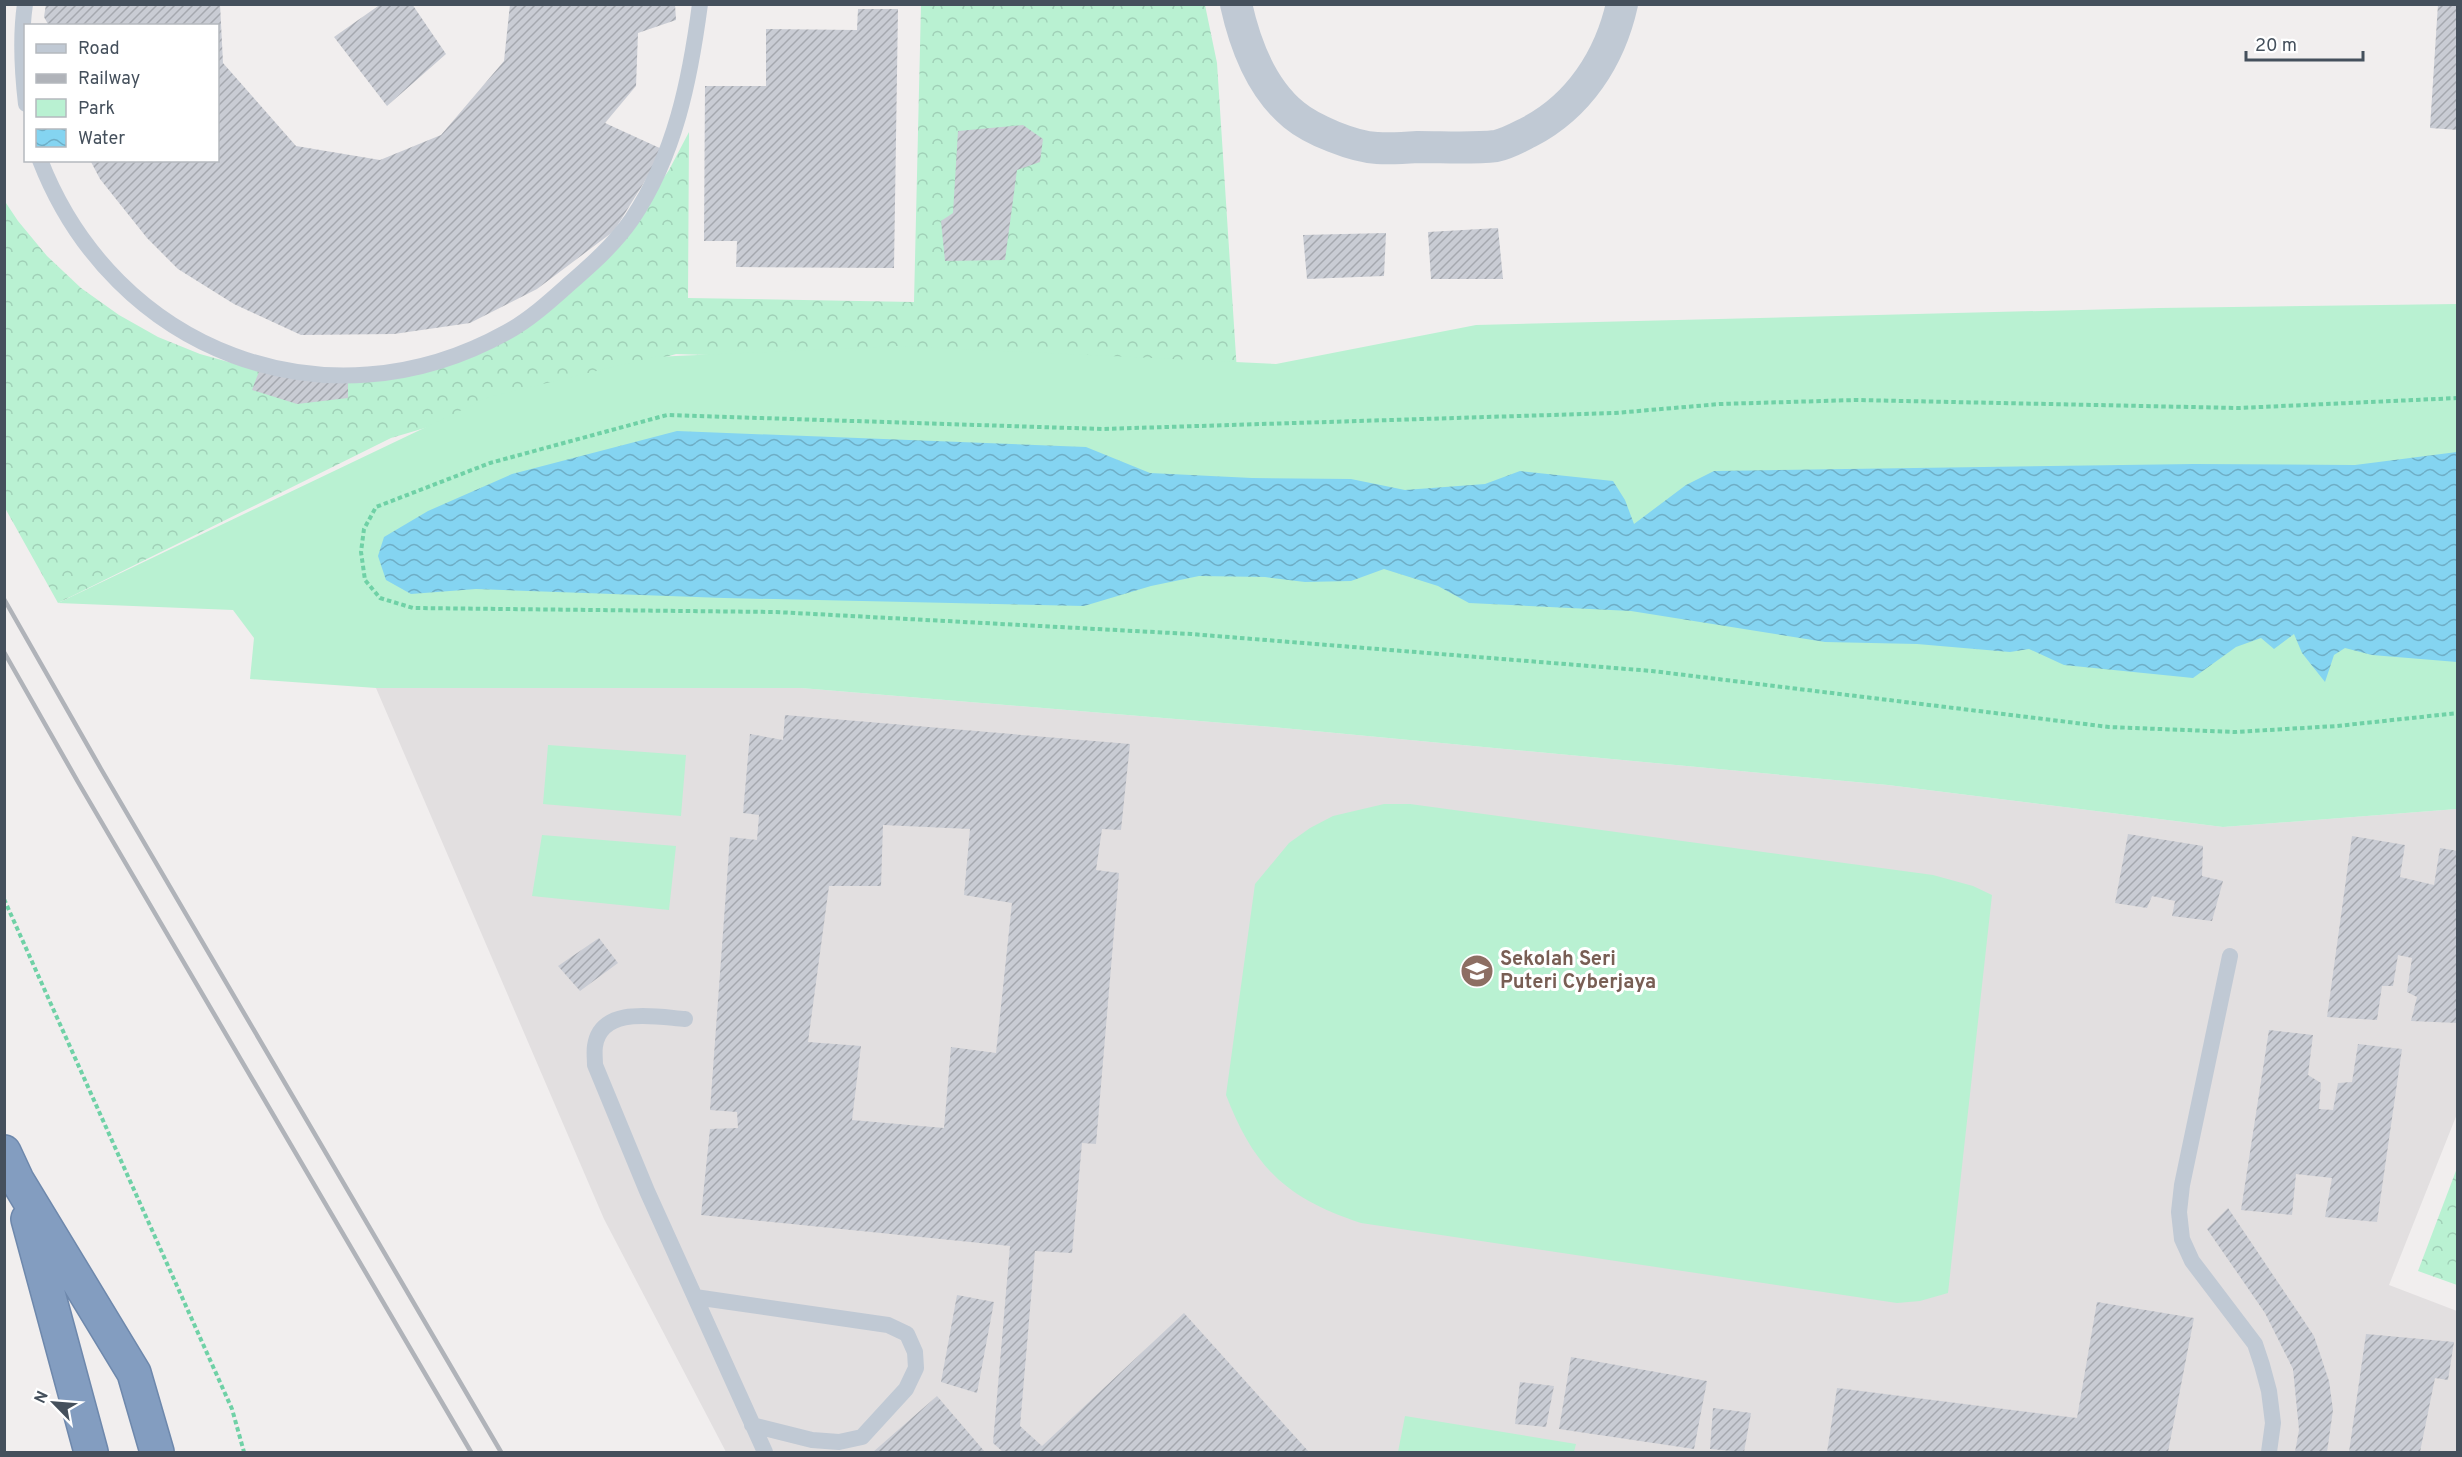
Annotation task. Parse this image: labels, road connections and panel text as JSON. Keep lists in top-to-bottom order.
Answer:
{
  "places": {
    "school or university": ["Sekolah Seri Puteri Cyberjaya"]
  },
  "legend": [
    "Road",
    "Railway",
    "Park",
    "Water"
  ],
  "scale_bar": "20 m",
  "north": "top left"
}
